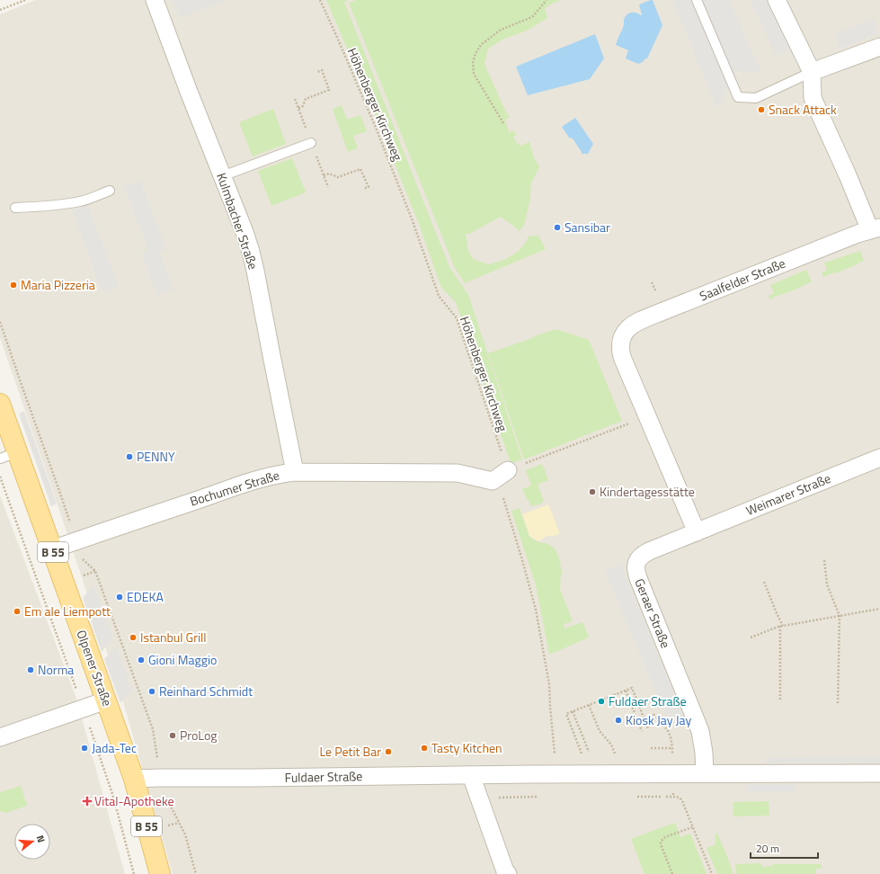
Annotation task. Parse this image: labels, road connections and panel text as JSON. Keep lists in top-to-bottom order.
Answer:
{
  "streets": {
    "main road": ["B 55", "Olpener Straße"],
    "street": [
      "Kulmbacher Straße",
      "Saalfelder Straße",
      "Bochumer Straße",
      "Weimarer Straße",
      "Geraer Straße",
      "Fuldaer Straße"
    ],
    "path": ["Höhenberger Kirchweg"]
  },
  "crossings": [
    ["Höhenberger Kirchweg", "Bochumer Straße"],
    ["Höhenberger Kirchweg", "Fuldaer Straße"],
    ["Kulmbacher Straße", "Bochumer Straße"],
    ["Bochumer Straße", "Olpener Straße"],
    ["Weimarer Straße", "Geraer Straße"],
    ["Geraer Straße", "Fuldaer Straße"],
    ["Olpener Straße", "Fuldaer Straße"]
  ],
  "places": {
    "other": [
      "Snack Attack",
      "Sansibar",
      "Maria Pizzeria",
      "PENNY",
      "Kindertagesstätte",
      "EDEKA",
      "Em ale Liempott",
      "Istanbul Grill",
      "Gioni Maggio",
      "Norma",
      "Reinhard Schmidt",
      "Fuldaer Straße",
      "Kiosk Jay Jay",
      "ProLog",
      "Jada-Tec",
      "Tasty Kitchen",
      "Le Petit Bar"
    ],
    "health": ["Vital-Apotheke"]
  },
  "scale_bar": "20 m",
  "north": "right"
}
